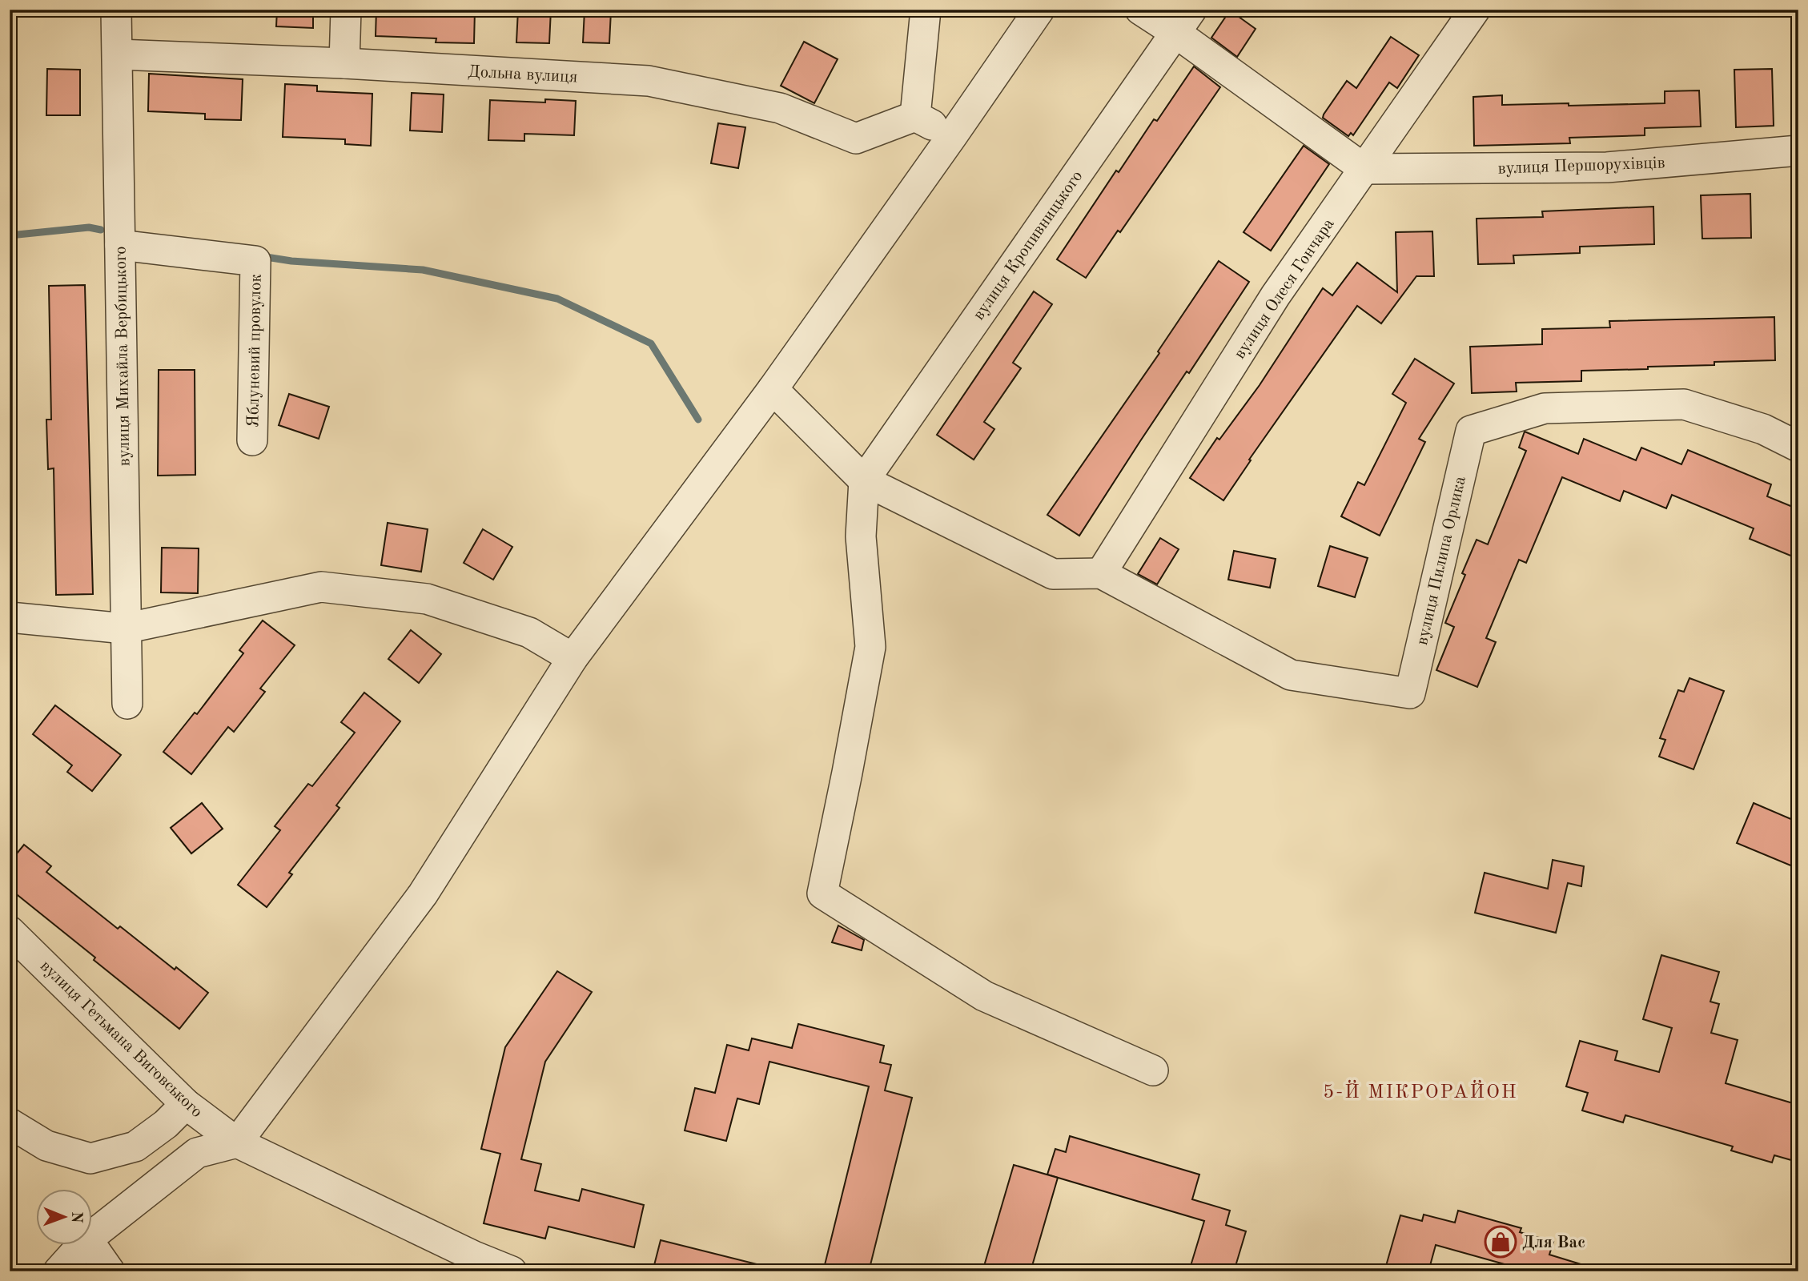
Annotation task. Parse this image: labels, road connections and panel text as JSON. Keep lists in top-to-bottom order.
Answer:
{
  "streets": {
    "street": [
      "Дольна вулиця",
      "вулиця Першорухівців",
      "вулиця Кропивницького",
      "вулиця Олеся Гончара",
      "Яблуневий провулок",
      "вулиця Михайла Вербицького",
      "вулиця Пилипа Орлика",
      "вулиця Гетьмана Виговського"
    ]
  },
  "crossings": [
    ["Дольна вулиця", "вулиця Михайла Вербицького"],
    ["вулиця Першорухівців", "вулиця Олеся Гончара"],
    ["вулиця Олеся Гончара", "вулиця Пилипа Орлика"],
    ["Яблуневий провулок", "вулиця Михайла Вербицького"]
  ],
  "districts": ["5-Й МІКРОРАЙОН"],
  "places": {
    "shop": ["Для Вас"]
  },
  "north": "right"
}
